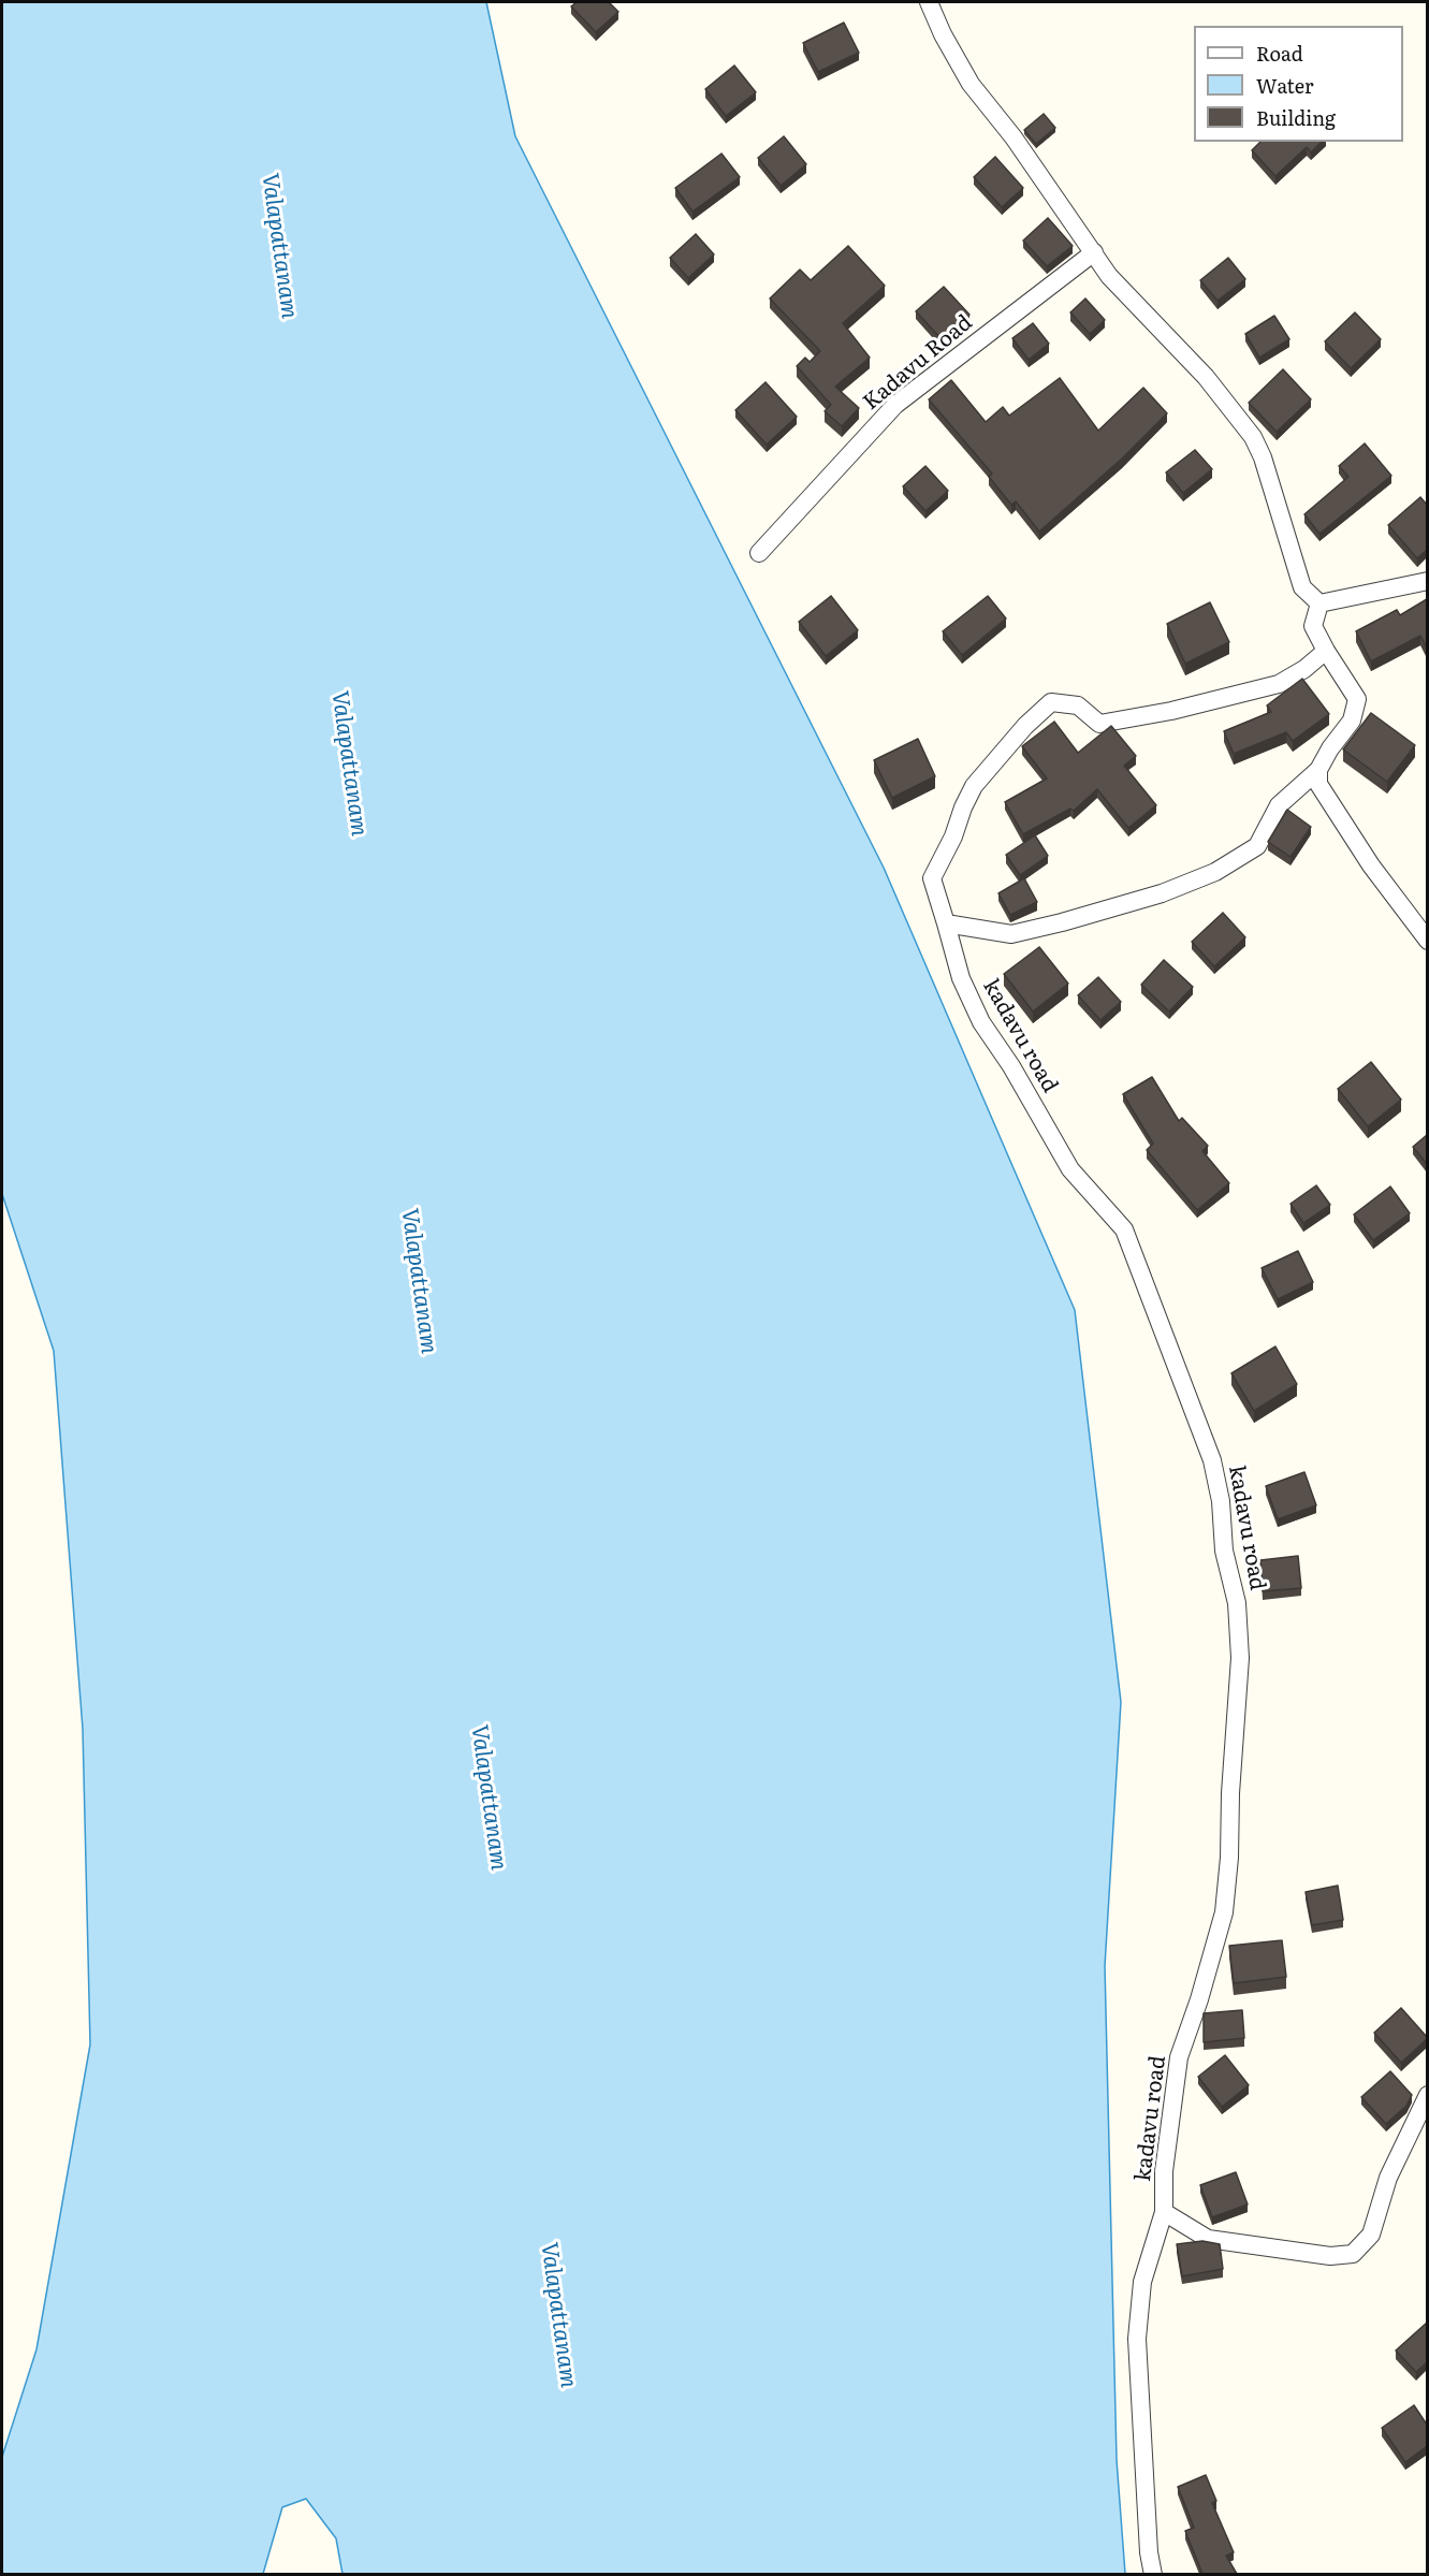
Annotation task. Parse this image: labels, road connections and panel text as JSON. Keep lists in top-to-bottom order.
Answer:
{
  "streets": {
    "street": ["Kadavu Road", "kadavu road"]
  },
  "water": ["Valapattanam"],
  "legend": ["Road", "Water", "Building"]
}
